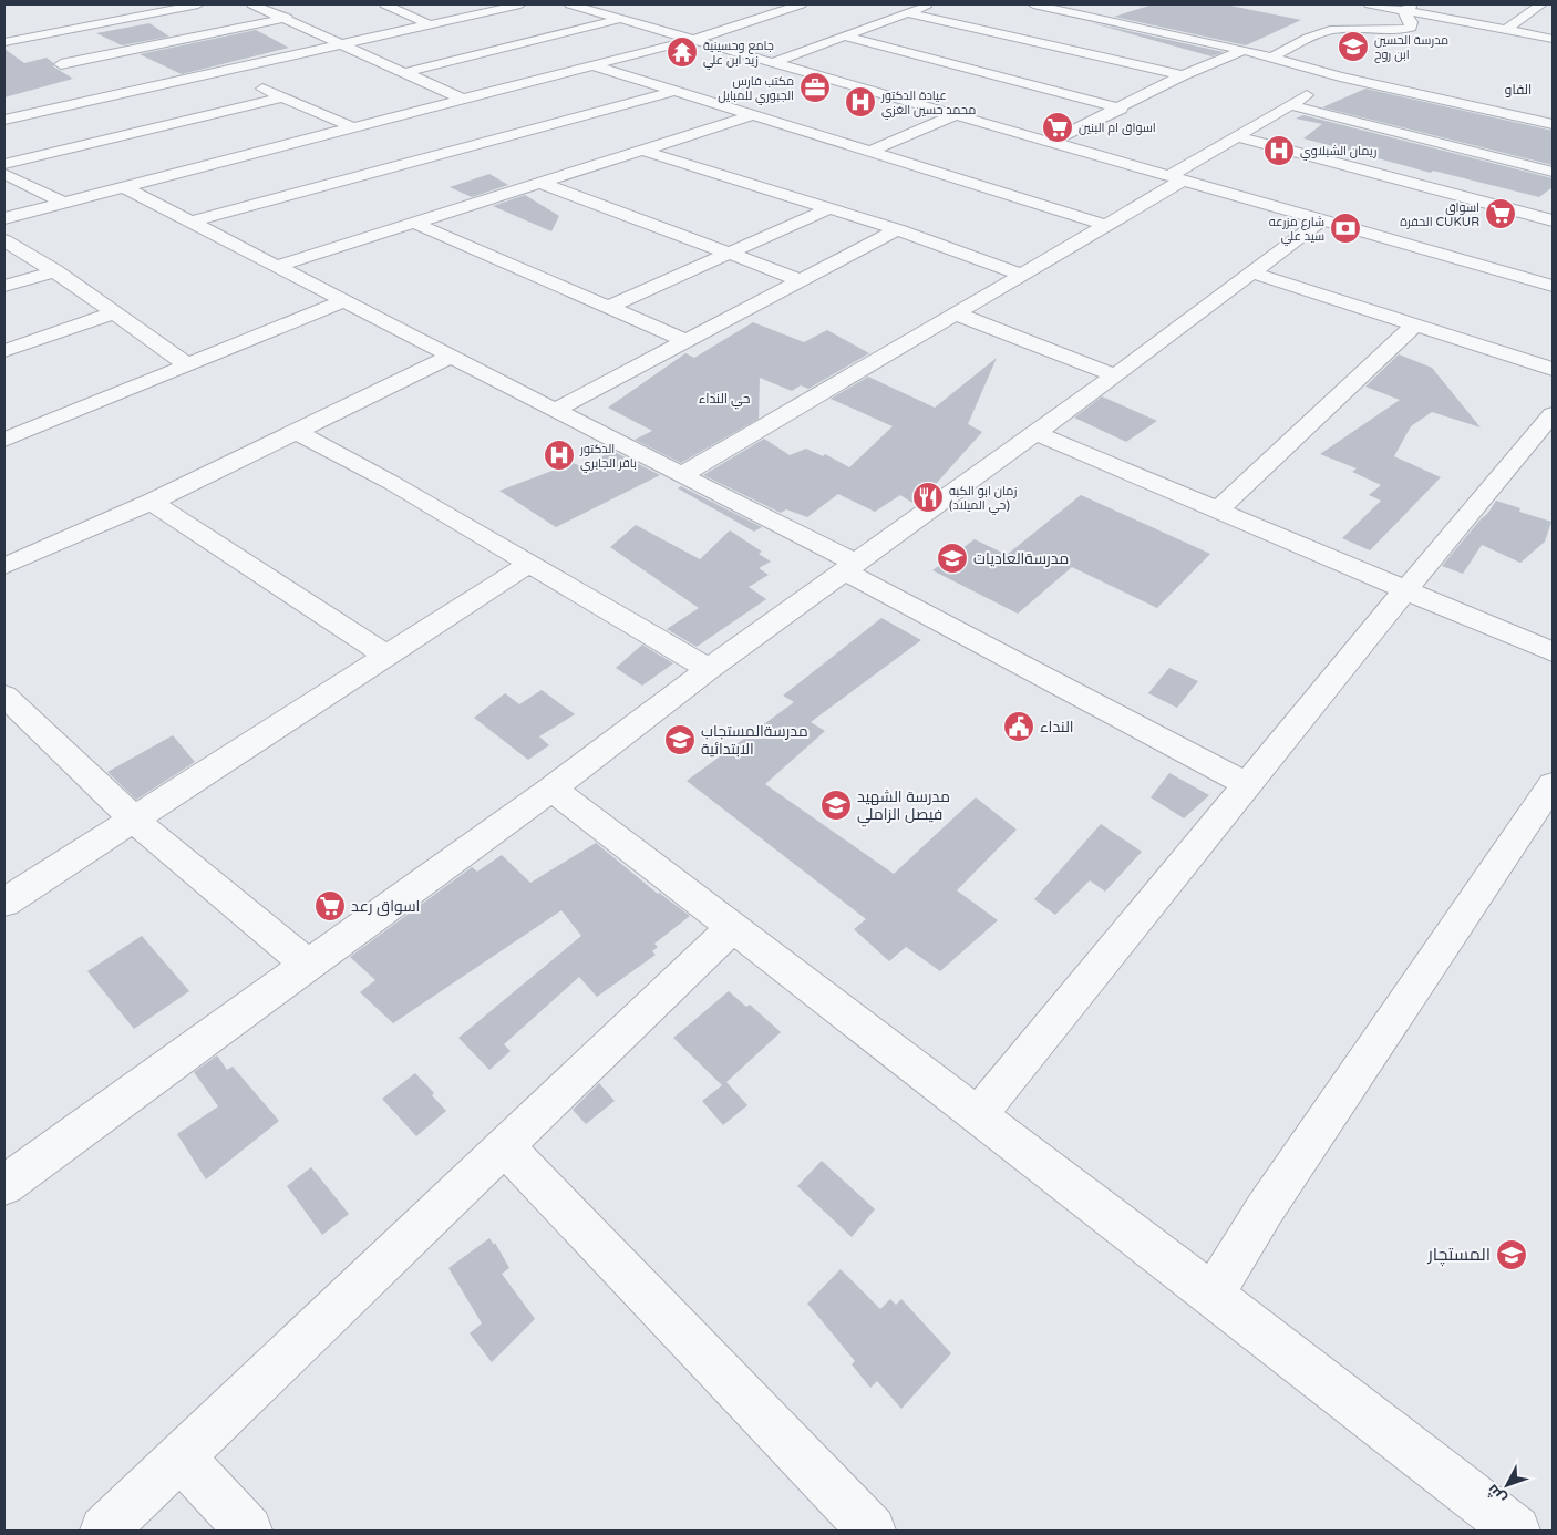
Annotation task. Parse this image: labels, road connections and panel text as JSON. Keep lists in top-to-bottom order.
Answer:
{
  "districts": ["الفاو", "حي النداء"],
  "places": {
    "school or university": [
      "مدرسة الحسين ابن روح",
      "مدرسةالعاديات",
      "مدرسةالمستجاب الابتدائية",
      "مدرسة الشهيد فيصل الزاملي",
      "المستچار"
    ],
    "temple": ["جامع وحسينية زيد ابن علي"],
    "office": ["مكتب فارس الجبوري للمبايل"],
    "hospital": ["عيادة الدكتور محمد حسين الغزي", "ريمان الشبلاوي", "الدكتور باقر الجابري"],
    "supermarket": ["اسواق ام البنين", "اسواق الحفرة CUKUR", "اسواق رعد"],
    "bank": ["شارع مزرعه سيد علي"],
    "restaurant": ["زمان ابو الكبه (حي الميلاد)"],
    "public building": ["النداء"]
  },
  "north": "bottom left"
}
